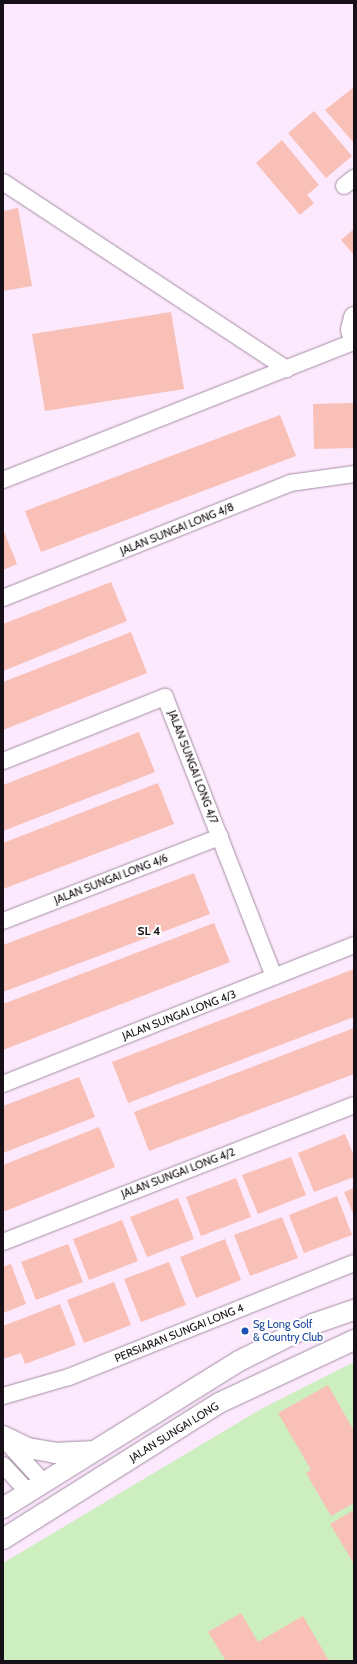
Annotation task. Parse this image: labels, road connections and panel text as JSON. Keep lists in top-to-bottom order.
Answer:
{
  "streets": {
    "street": [
      "JALAN SUNGAI LONG 4/8",
      "JALAN SUNGAI LONG 4/7",
      "JALAN SUNGAI LONG 4/6",
      "JALAN SUNGAI LONG 4/3",
      "JALAN SUNGAI LONG 4/2",
      "PERSIARAN SUNGAI LONG 4",
      "JALAN SUNGAI LONG"
    ]
  },
  "crossings": [
    ["JALAN SUNGAI LONG 4/7", "JALAN SUNGAI LONG 4/6"],
    ["JALAN SUNGAI LONG 4/7", "JALAN SUNGAI LONG 4/3"]
  ],
  "districts": ["SL 4"],
  "places": ["Sg Long Golf & Country Club"]
}
